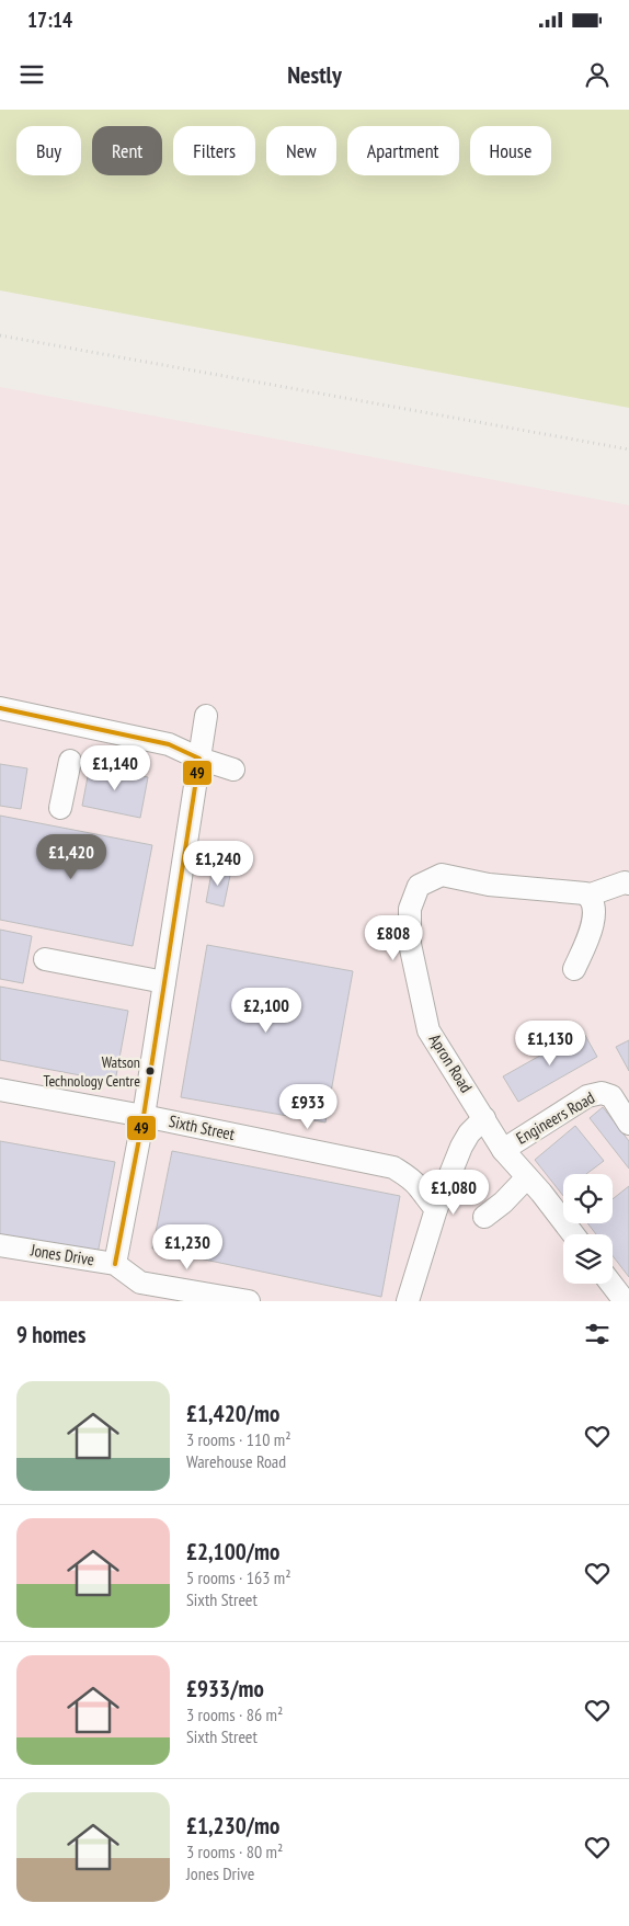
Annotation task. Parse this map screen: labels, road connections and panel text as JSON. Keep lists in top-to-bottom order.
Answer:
{
  "streets": {
    "street": [
      "Apron Road",
      "Engineers Road",
      "Sixth Street",
      "Jones Drive"
    ]
  },
  "crossings": [
    ["Apron Road", "Engineers Road"]
  ],
  "places": ["Watson Technology Centre"],
  "lines": ["transit line 49"],
  "page": {
    "status": "17:14",
    "header": "Nestly",
    "chip": [
      "Buy",
      "Rent",
      "Filters",
      "New",
      "Apartment",
      "House"
    ],
    "price": [
      "£1,140",
      "£1,420",
      "£1,240",
      "£808",
      "£2,100",
      "£1,130",
      "£933",
      "£1,080",
      "£1,230"
    ],
    "heading": "9 homes",
    "list": [
      {
        "name": "£1,420/mo",
        "note": "3 rooms · 110 m² · Warehouse Road"
      },
      {
        "name": "£2,100/mo",
        "note": "5 rooms · 163 m² · Sixth Street"
      },
      {
        "name": "£933/mo",
        "note": "3 rooms · 86 m² · Sixth Street"
      },
      {
        "name": "£1,230/mo",
        "note": "3 rooms · 80 m² · Jones Drive"
      }
    ]
  }
}
